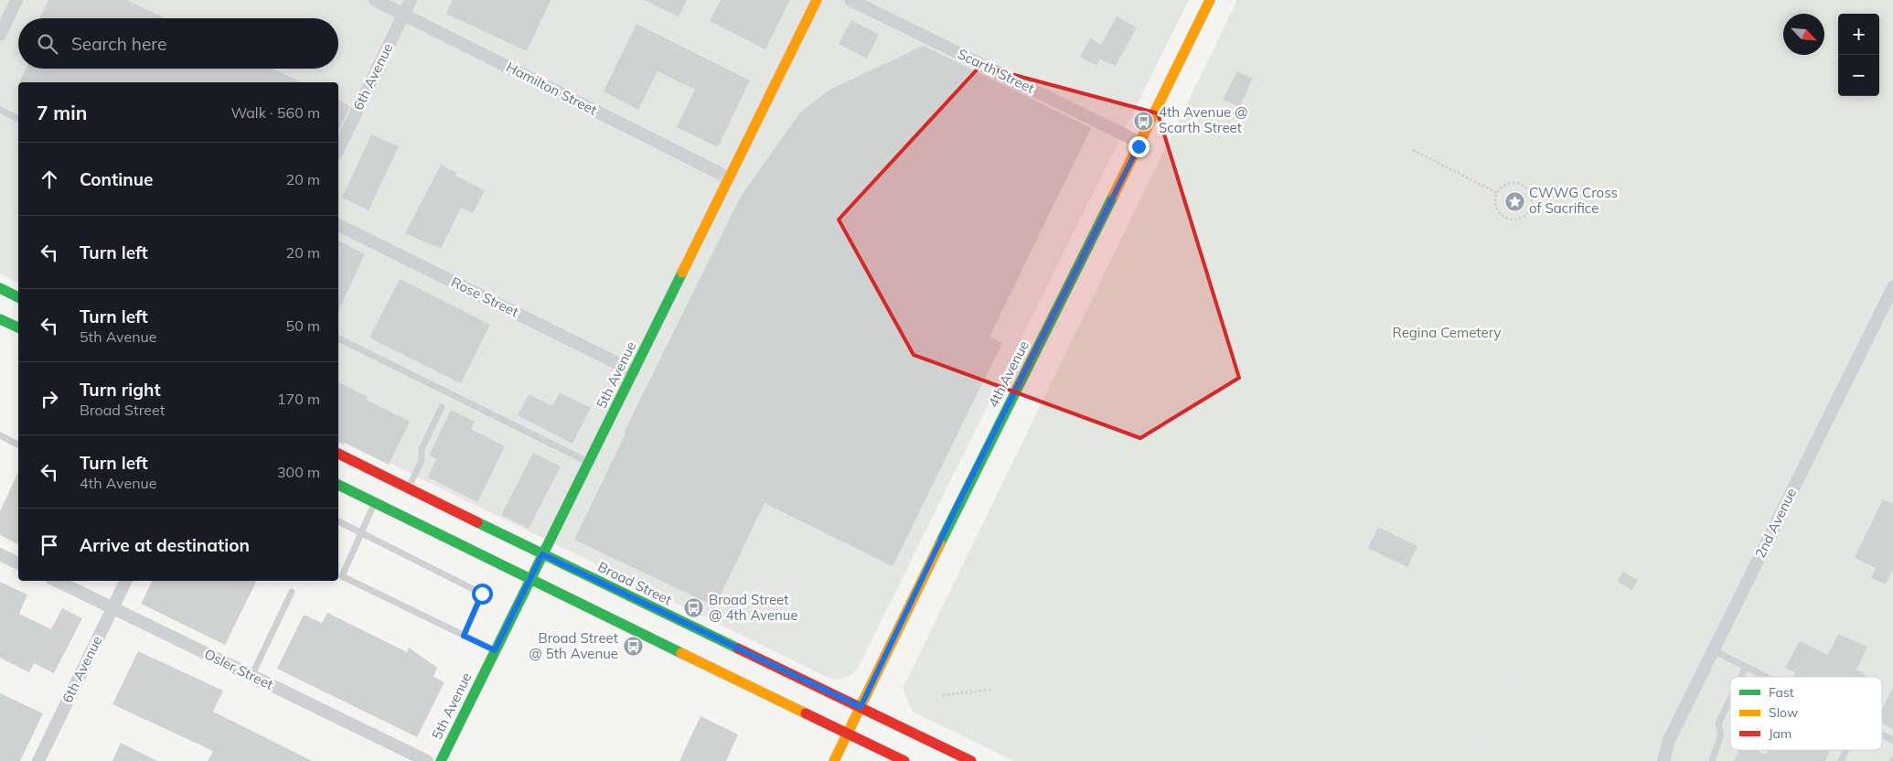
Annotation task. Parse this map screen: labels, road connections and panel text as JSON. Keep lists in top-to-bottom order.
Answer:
{
  "streets": {
    "main road": ["4th Avenue", "5th Avenue", "Broad Street"],
    "street": [
      "Scarth Street",
      "6th Avenue",
      "Hamilton Street",
      "Rose Street",
      "2nd Avenue",
      "Osler Street"
    ]
  },
  "crossings": [
    ["Scarth Street", "4th Avenue"],
    ["6th Avenue", "Hamilton Street"],
    ["6th Avenue", "Osler Street"],
    ["Hamilton Street", "5th Avenue"],
    ["Rose Street", "5th Avenue"],
    ["4th Avenue", "Broad Street"],
    ["5th Avenue", "Broad Street"]
  ],
  "parks": ["Regina Cemetery"],
  "places": {
    "bus stop": ["4th Avenue @ Scarth Street", "Broad Street @ 4th Avenue", "Broad Street @ 5th Avenue"],
    "place": ["CWWG Cross of Sacrifice"]
  },
  "legend": ["Fast", "Slow", "Jam"],
  "north": "bottom right",
  "page": {
    "map_buttons": ["+", "−"],
    "search": "Search here",
    "heading": ["7 min", "Walk · 560 m"],
    "list": [
      ["Continue", "20 m"],
      ["Turn left", "20 m"],
      ["Turn left", "5th Avenue", "50 m"],
      ["Turn right", "Broad Street", "170 m"],
      ["Turn left", "4th Avenue", "300 m"],
      "Arrive at destination"
    ]
  }
}
